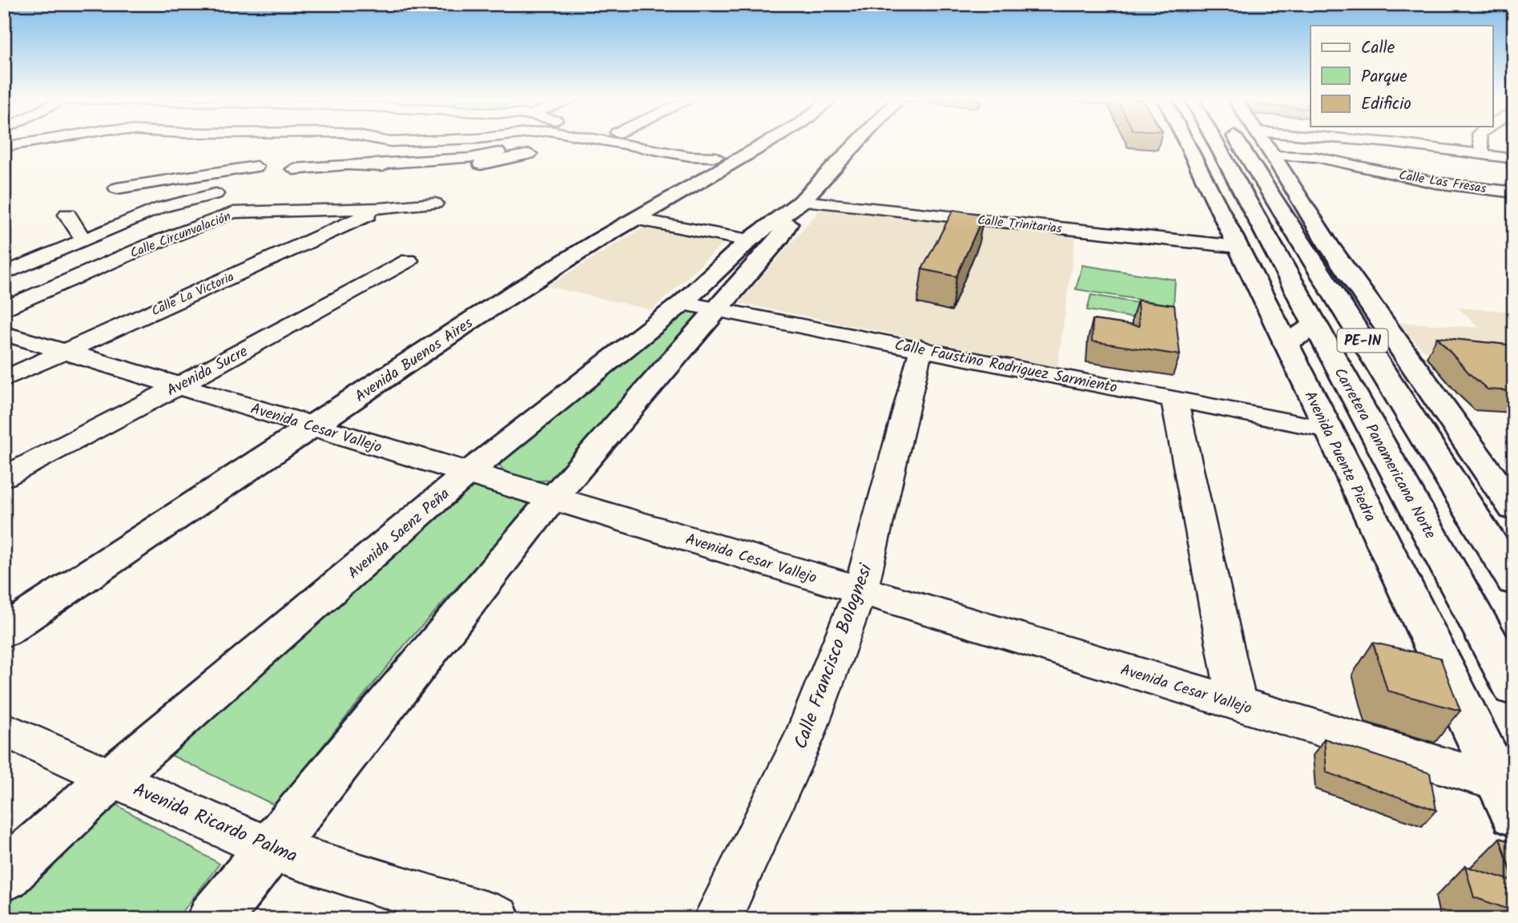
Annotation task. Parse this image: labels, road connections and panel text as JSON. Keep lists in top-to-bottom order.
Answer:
{
  "streets": {
    "main road": [
      "PE-1N",
      "Avenida Buenos Aires",
      "Carretera Panamericana Norte",
      "Avenida Puente Piedra",
      "Avenida Saenz Peña"
    ],
    "street": [
      "Calle Las Fresas",
      "Calle Trinitarias",
      "Calle Circunvalación",
      "Calle La Victoria",
      "Calle Faustino Rodriguez Sarmiento",
      "Avenida Sucre",
      "Avenida Cesar Vallejo",
      "Calle Francisco Bolognesi",
      "Avenida Ricardo Palma"
    ]
  },
  "crossings": [
    ["Calle Trinitarias", "Avenida Puente Piedra"],
    ["Calle Trinitarias", "Avenida Saenz Peña"],
    ["Calle Circunvalación", "Calle La Victoria"],
    ["Calle La Victoria", "Avenida Cesar Vallejo"],
    ["Avenida Buenos Aires", "Avenida Cesar Vallejo"],
    ["Calle Faustino Rodriguez Sarmiento", "Avenida Puente Piedra"],
    ["Calle Faustino Rodriguez Sarmiento", "Avenida Saenz Peña"],
    ["Calle Faustino Rodriguez Sarmiento", "Calle Francisco Bolognesi"],
    ["Avenida Sucre", "Avenida Cesar Vallejo"],
    ["Avenida Cesar Vallejo", "Avenida Puente Piedra"],
    ["Avenida Cesar Vallejo", "Avenida Saenz Peña"],
    ["Avenida Cesar Vallejo", "Calle Francisco Bolognesi"],
    ["Avenida Saenz Peña", "Avenida Ricardo Palma"]
  ],
  "legend": ["Calle", "Parque", "Edificio"]
}
